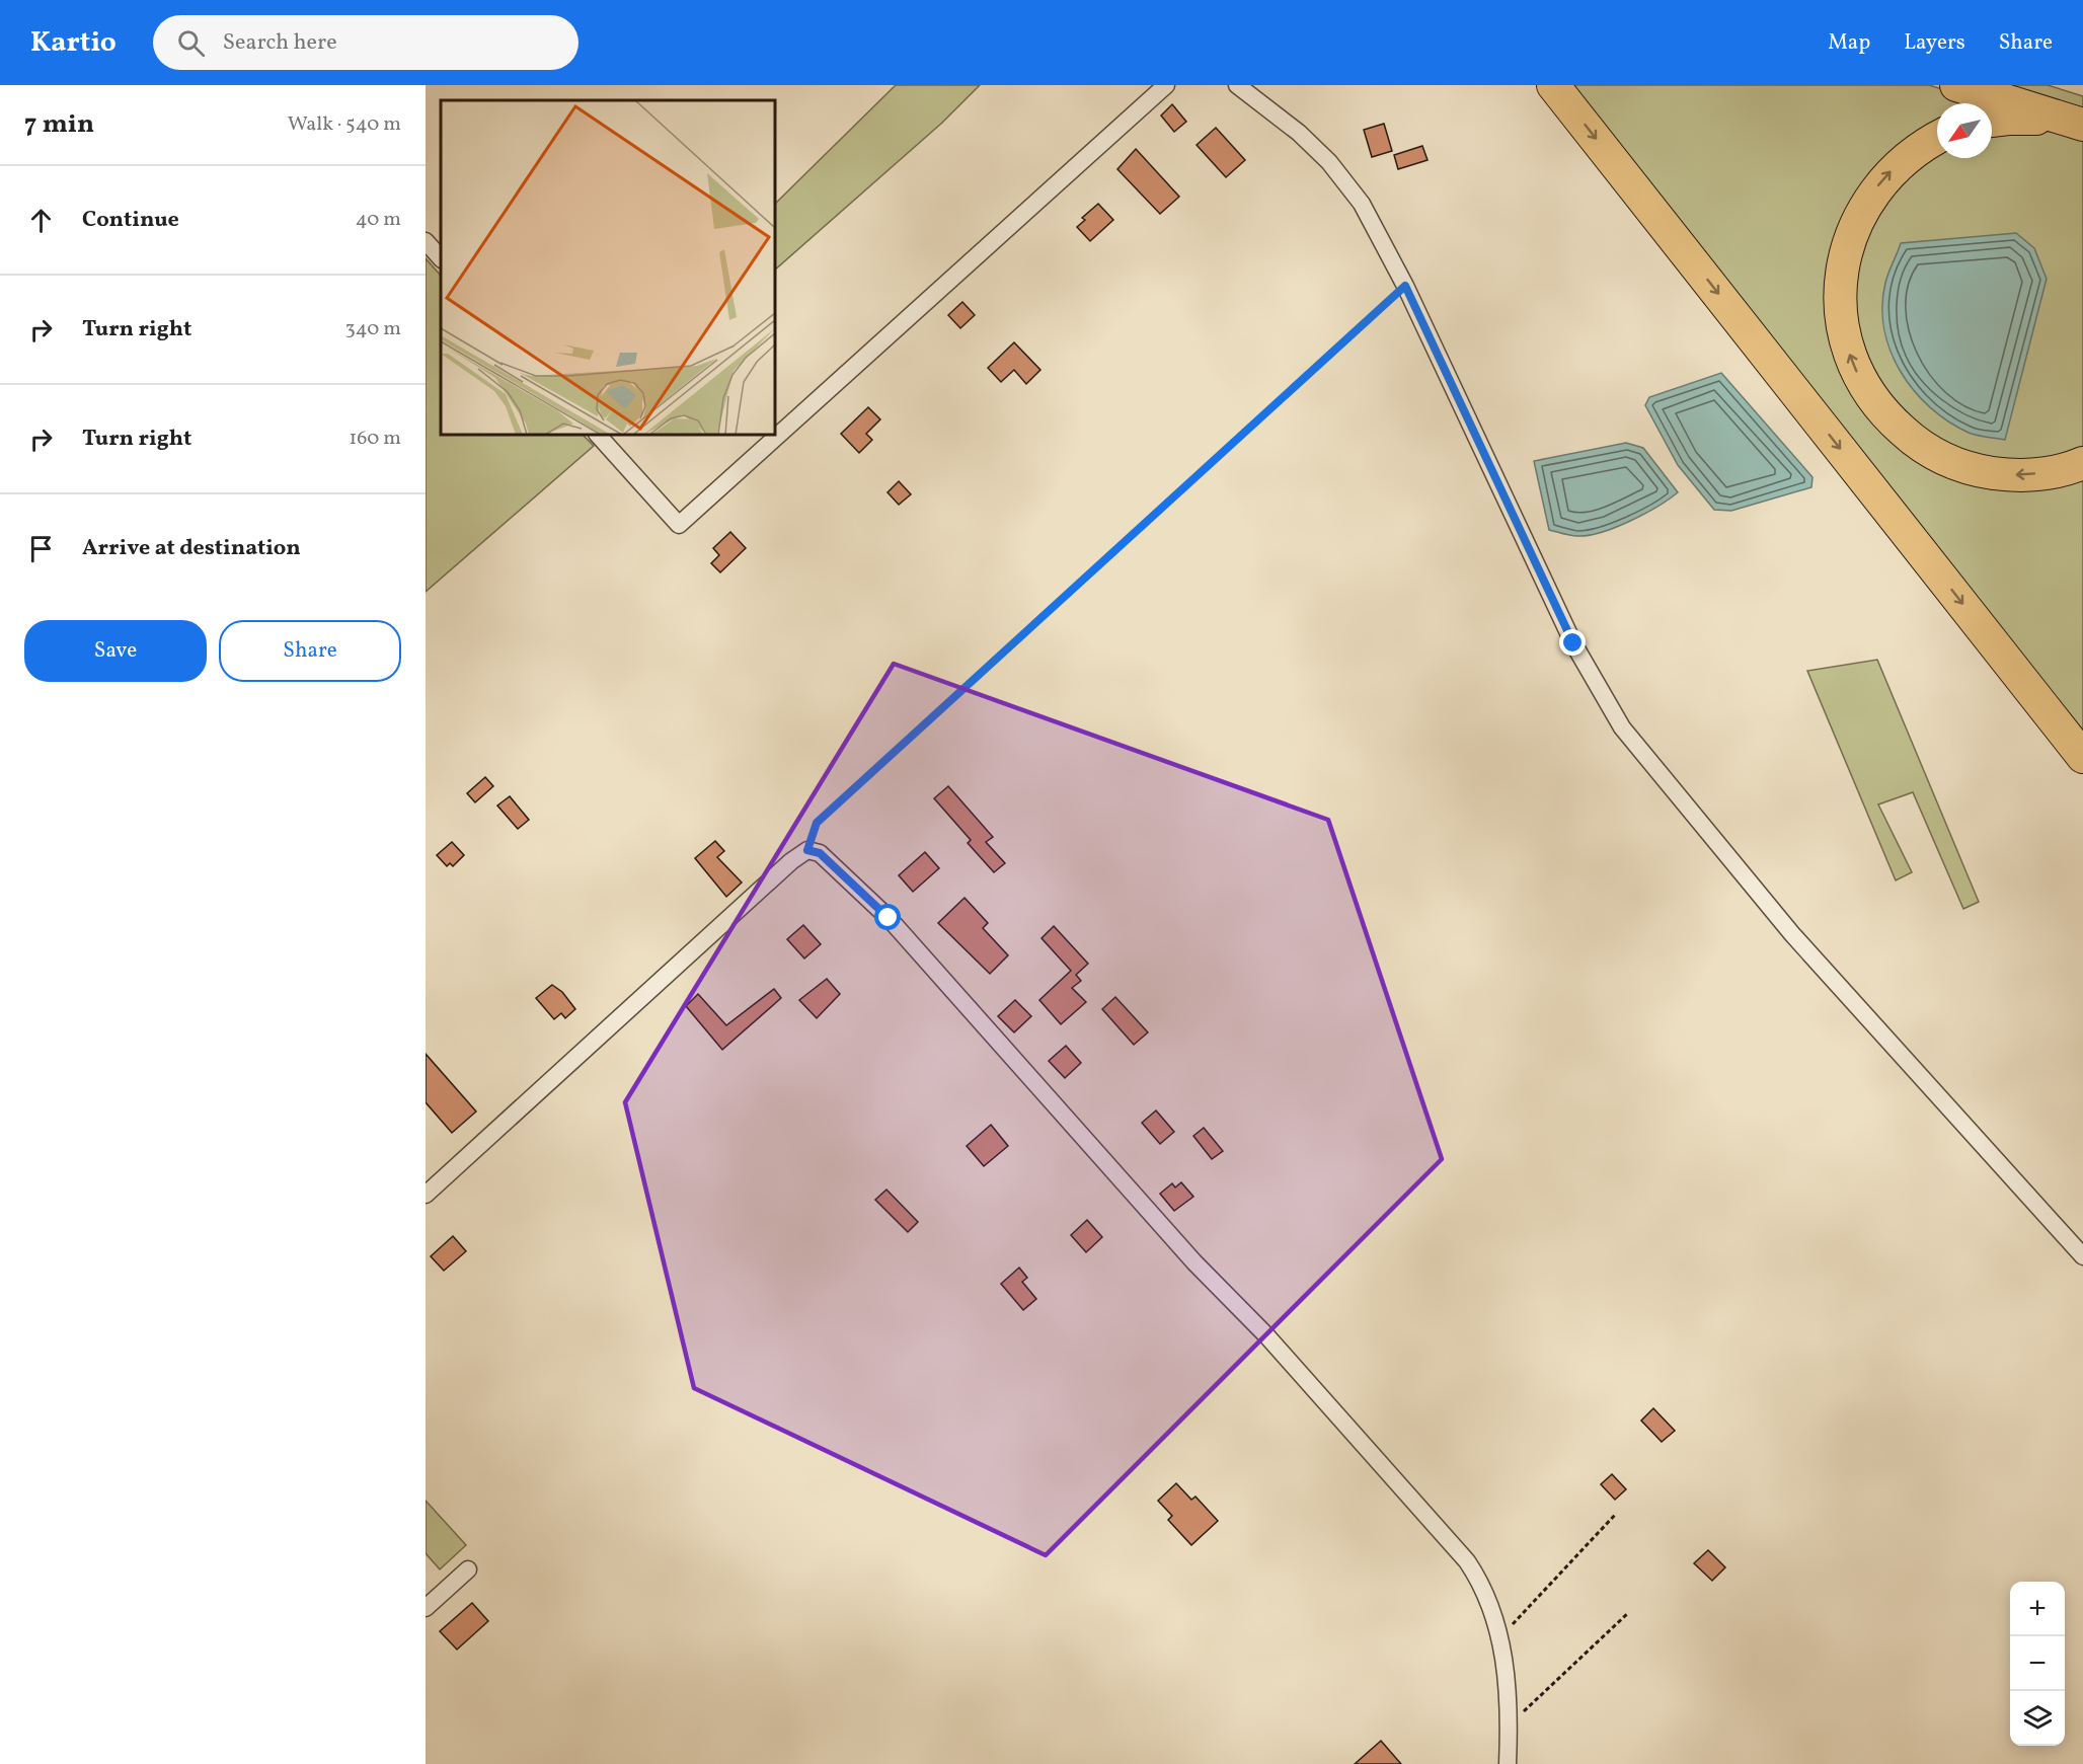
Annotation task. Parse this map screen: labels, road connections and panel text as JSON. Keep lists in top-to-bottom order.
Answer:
{
  "north": "bottom left",
  "page": {
    "header": "Kartio",
    "search": "Search here",
    "nav": ["Map", "Layers", "Share"],
    "heading": ["7 min", "Walk · 540 m"],
    "list": [
      ["Continue", "40 m"],
      ["Turn right", "340 m"],
      ["Turn right", "160 m"],
      "Arrive at destination"
    ],
    "buttons": ["Save", "Share"],
    "map_buttons": ["+", "−"]
  }
}
